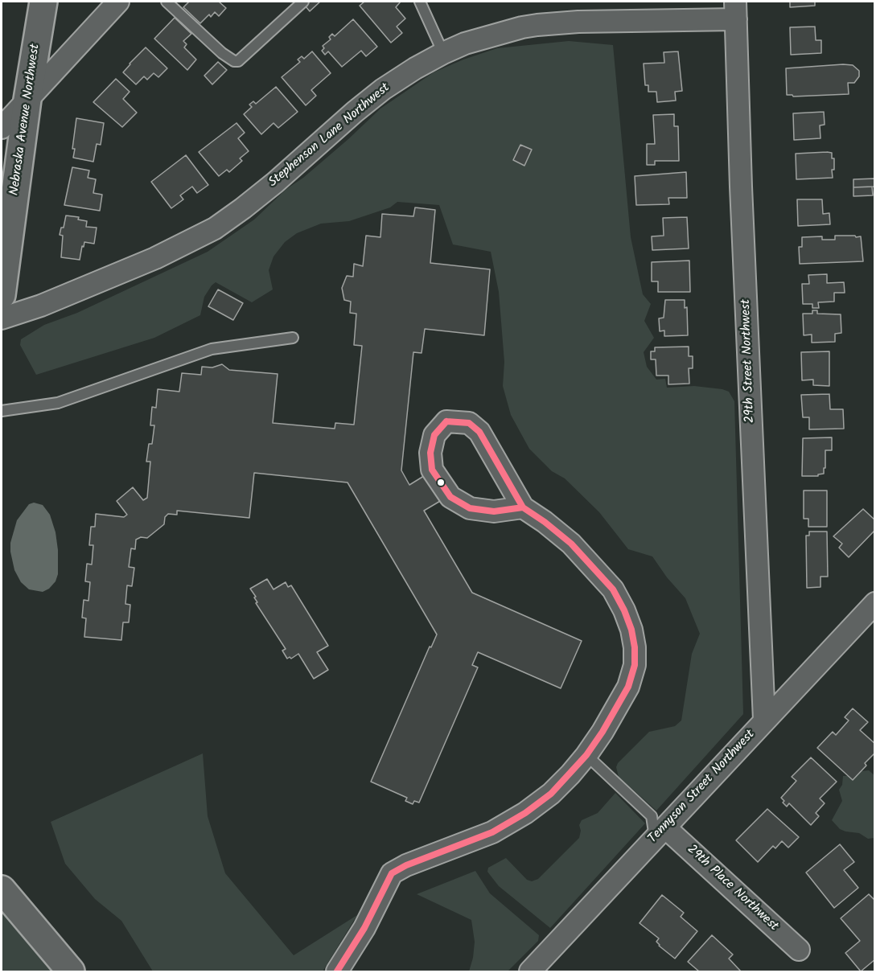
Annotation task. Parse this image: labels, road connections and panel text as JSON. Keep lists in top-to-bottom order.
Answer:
{
  "streets": {
    "street": [
      "Nebraska Avenue Northwest",
      "Stephenson Lane Northwest",
      "29th Street Northwest",
      "Tennyson Street Northwest",
      "29th Place Northwest"
    ]
  },
  "crossings": [
    ["Stephenson Lane Northwest", "29th Street Northwest"],
    ["29th Street Northwest", "Tennyson Street Northwest"],
    ["Tennyson Street Northwest", "29th Place Northwest"]
  ]
}
